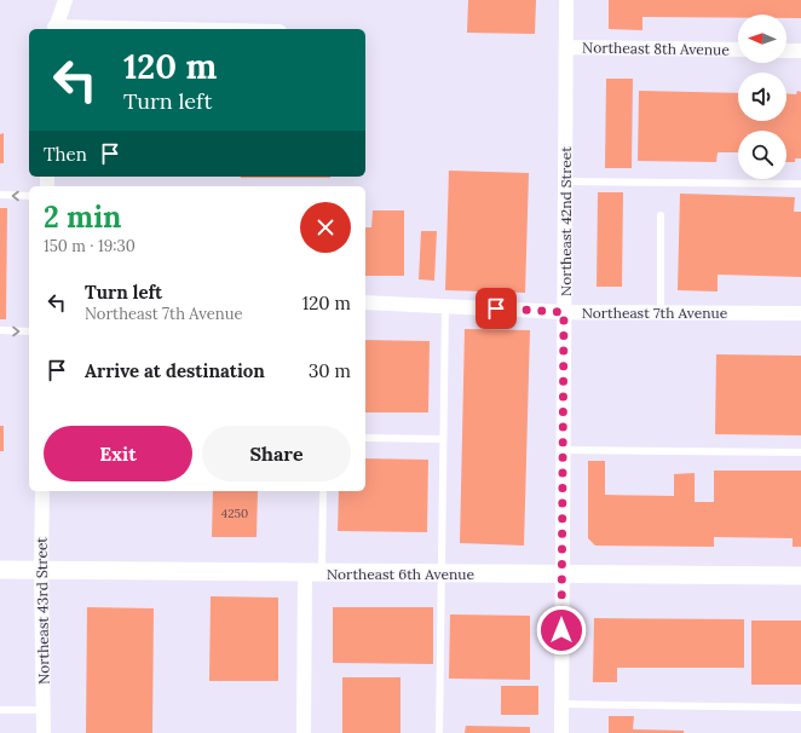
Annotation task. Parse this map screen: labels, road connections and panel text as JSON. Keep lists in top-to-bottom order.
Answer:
{
  "streets": {
    "street": [
      "Northeast 8th Avenue",
      "Northeast 42nd Street",
      "Northeast 7th Avenue",
      "Northeast 6th Avenue",
      "Northeast 43rd Street"
    ]
  },
  "crossings": [
    ["Northeast 8th Avenue", "Northeast 42nd Street"],
    ["Northeast 42nd Street", "Northeast 7th Avenue"],
    ["Northeast 42nd Street", "Northeast 6th Avenue"],
    ["Northeast 6th Avenue", "Northeast 43rd Street"]
  ],
  "house_numbers": ["4250"],
  "north": "left",
  "page": {
    "turn": ["120 m", "Turn left"],
    "then": "Then",
    "heading": ["2 min", "150 m · 19:30"],
    "list": [
      {
        "name": "Turn left",
        "note": "Northeast 7th Avenue",
        "value": "120 m"
      },
      {
        "name": "Arrive at destination",
        "value": "30 m"
      }
    ],
    "buttons": ["Exit", "Share"]
  }
}
